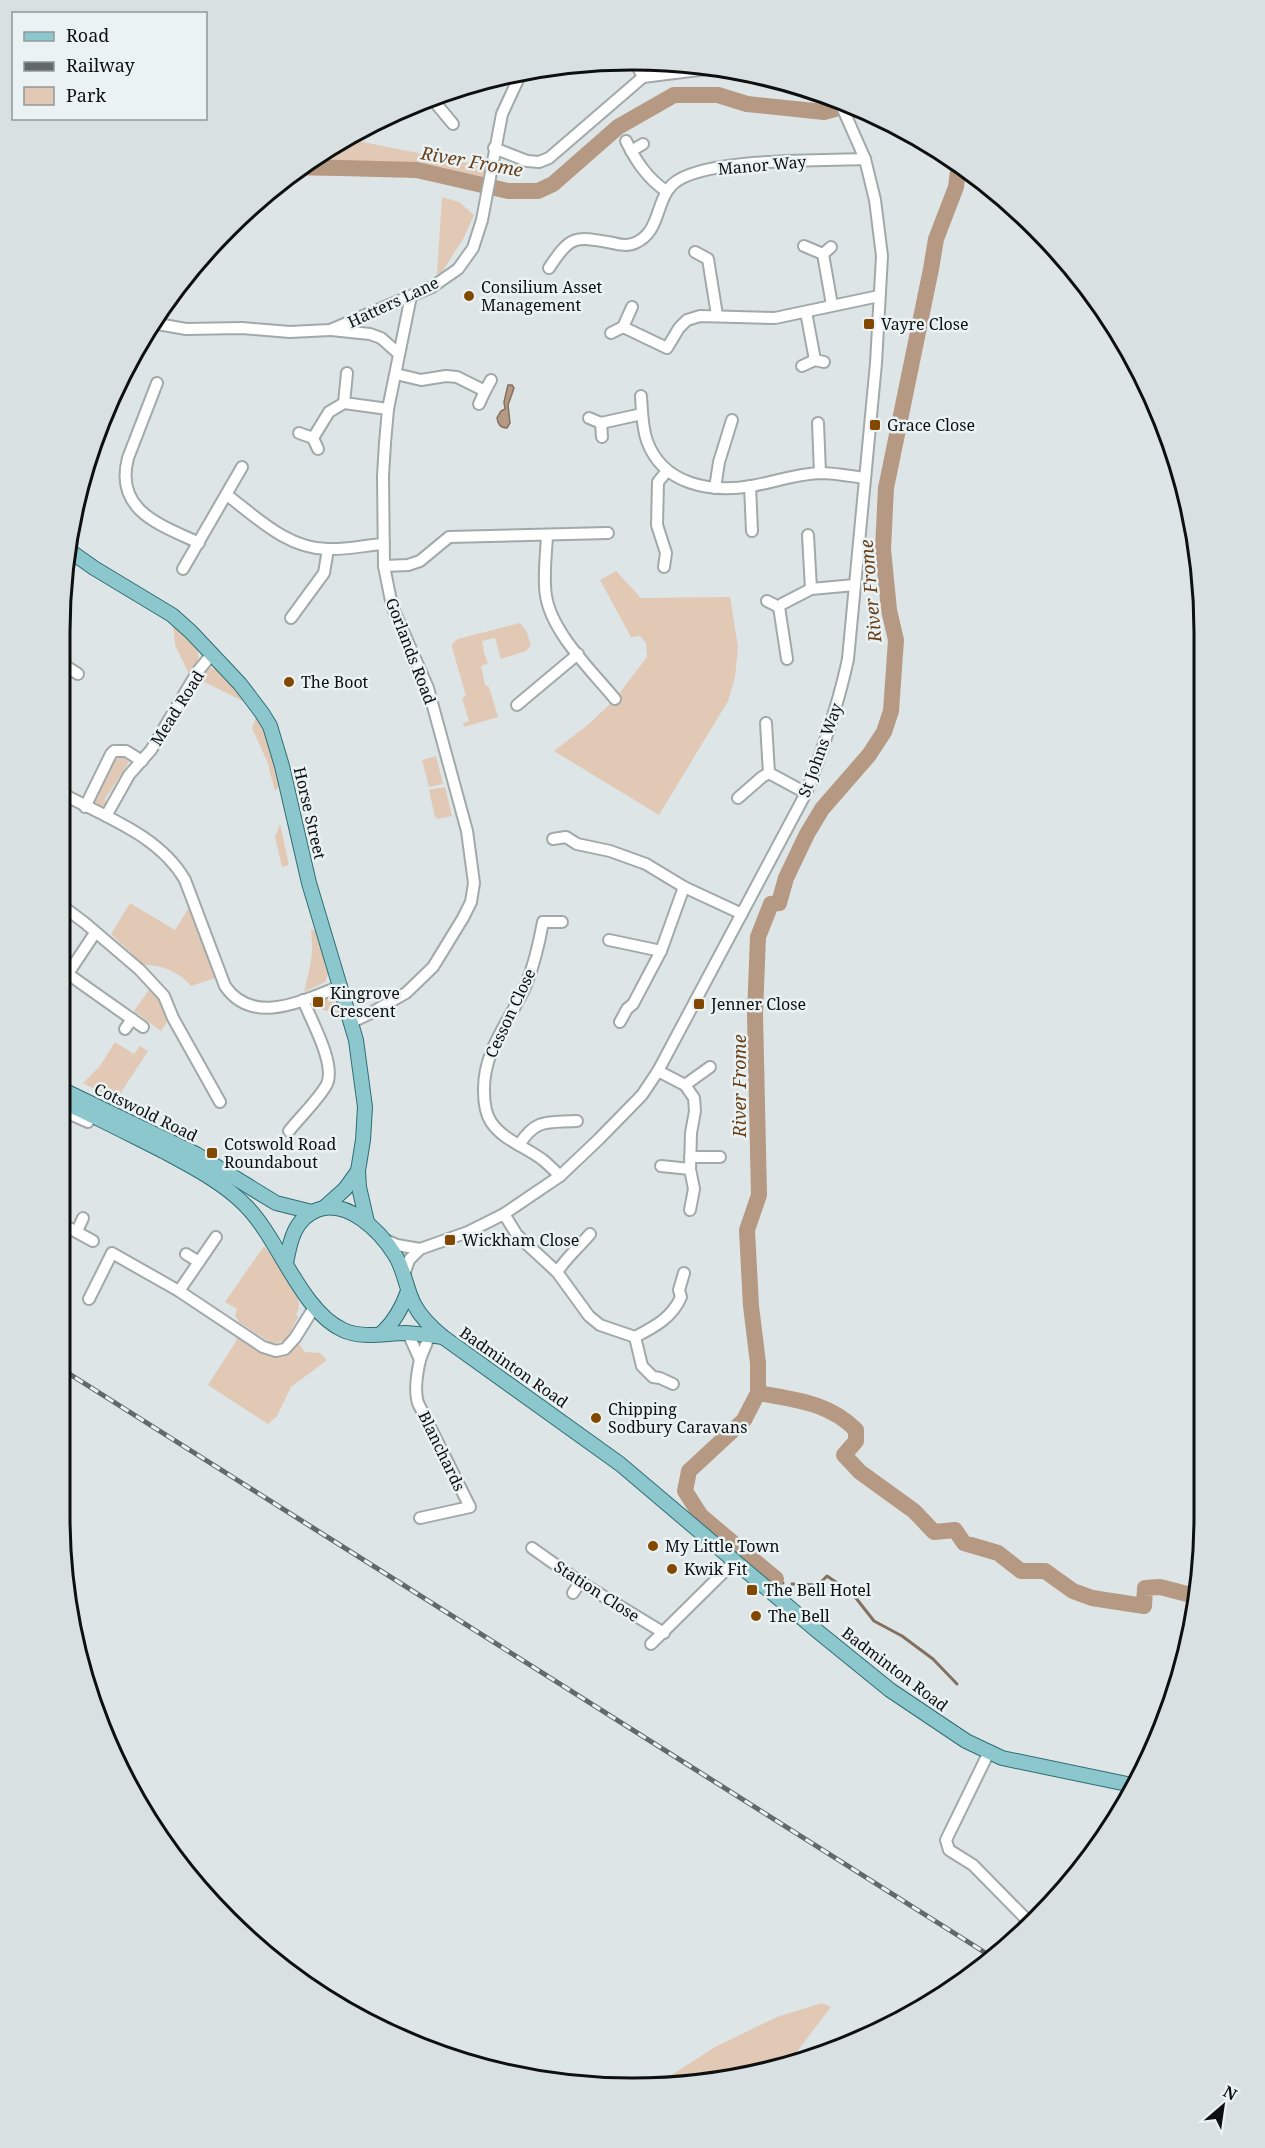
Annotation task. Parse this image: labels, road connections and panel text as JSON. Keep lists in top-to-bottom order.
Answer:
{
  "streets": {
    "main road": ["Horse Street", "Cotswold Road", "Badminton Road"],
    "street": [
      "Manor Way",
      "Hatters Lane",
      "Gorlands Road",
      "Mead Road",
      "St Johns Way",
      "Cesson Close",
      "Blanchards",
      "Station Close"
    ]
  },
  "crossings": [
    ["Manor Way", "St Johns Way"],
    ["Hatters Lane", "Gorlands Road"],
    ["Gorlands Road", "Horse Street"],
    ["Mead Road", "Horse Street"],
    ["St Johns Way", "Cesson Close"],
    ["Horse Street", "Cotswold Road"],
    ["Horse Street", "Badminton Road"],
    ["Cotswold Road", "Badminton Road"],
    ["Badminton Road", "Blanchards"]
  ],
  "water": ["River Frome"],
  "places": {
    "other": [
      "Consilium Asset Management",
      "The Boot",
      "Chipping Sodbury Caravans",
      "My Little Town",
      "Kwik Fit",
      "The Bell"
    ],
    "transit": [
      "Vayre Close",
      "Grace Close",
      "Kingrove Crescent",
      "Jenner Close",
      "Cotswold Road Roundabout",
      "Wickham Close",
      "The Bell Hotel"
    ]
  },
  "legend": ["Road", "Railway", "Park"],
  "north": "top right"
}
